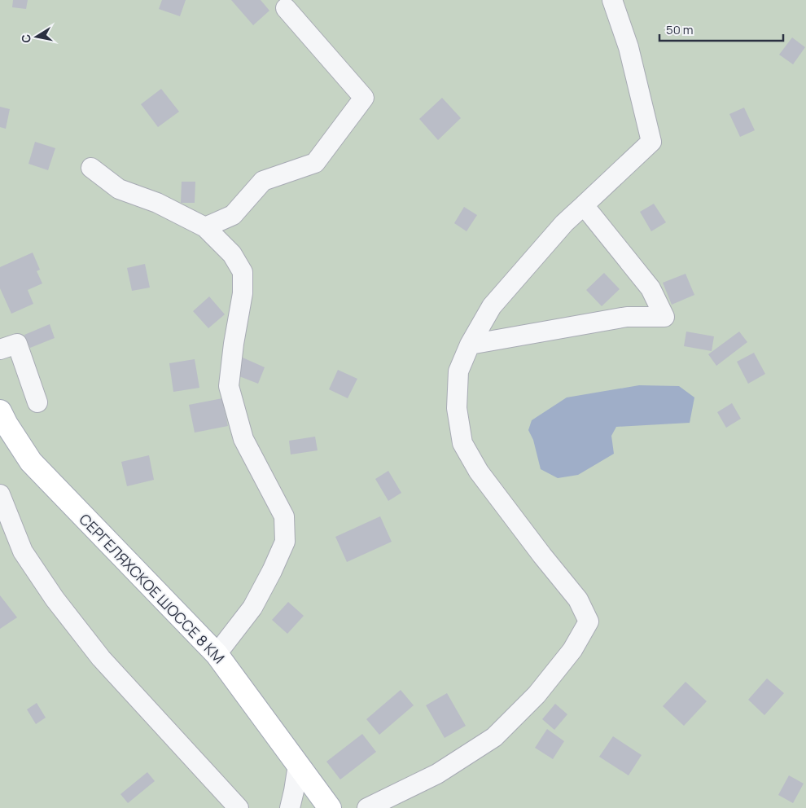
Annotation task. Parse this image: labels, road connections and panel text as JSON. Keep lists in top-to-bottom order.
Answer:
{
  "streets": {
    "main road": ["СЕРГЕЛЯХСКОЕ ШОССЕ 8 КМ"]
  },
  "scale_bar": "50 m",
  "north": "left"
}
